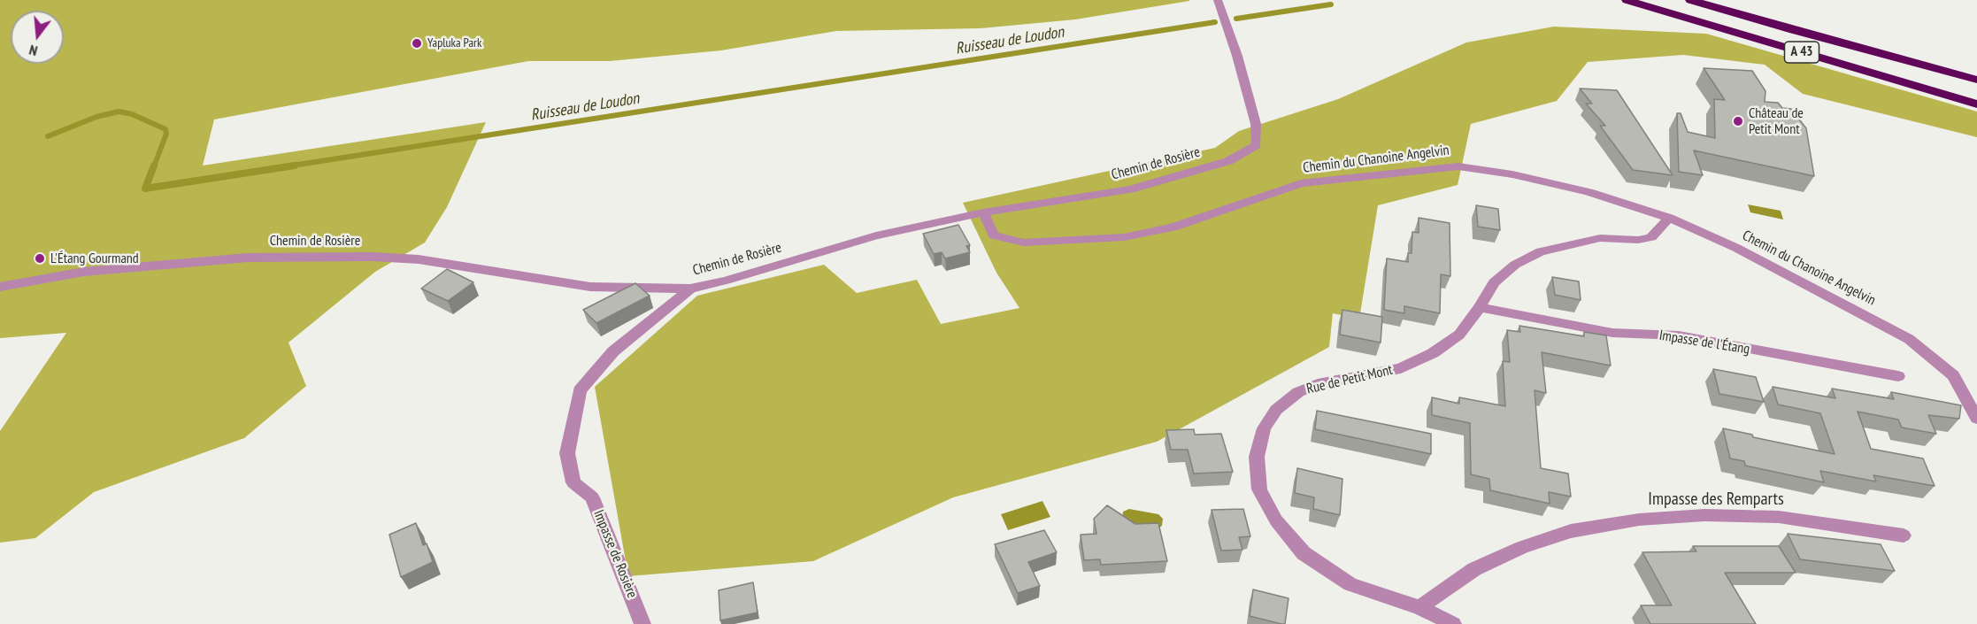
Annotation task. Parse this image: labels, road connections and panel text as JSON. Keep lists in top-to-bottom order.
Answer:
{
  "streets": {
    "highway": ["A 43"],
    "street": [
      "Chemin du Chanoine Angelvin",
      "Chemin de Rosière",
      "Impasse de l'Étang",
      "Rue de Petit Mont",
      "Impasse des Remparts",
      "Impasse de Rosière"
    ]
  },
  "crossings": [
    ["Chemin du Chanoine Angelvin", "Chemin de Rosière"],
    ["Chemin du Chanoine Angelvin", "Rue de Petit Mont"],
    ["Chemin de Rosière", "Impasse de Rosière"],
    ["Impasse de l'Étang", "Rue de Petit Mont"],
    ["Rue de Petit Mont", "Impasse des Remparts"]
  ],
  "water": ["Ruisseau de Loudon"],
  "places": ["Yapluka Park", "Château de Petit Mont", "L'Étang Gourmand"],
  "north": "bottom"
}
